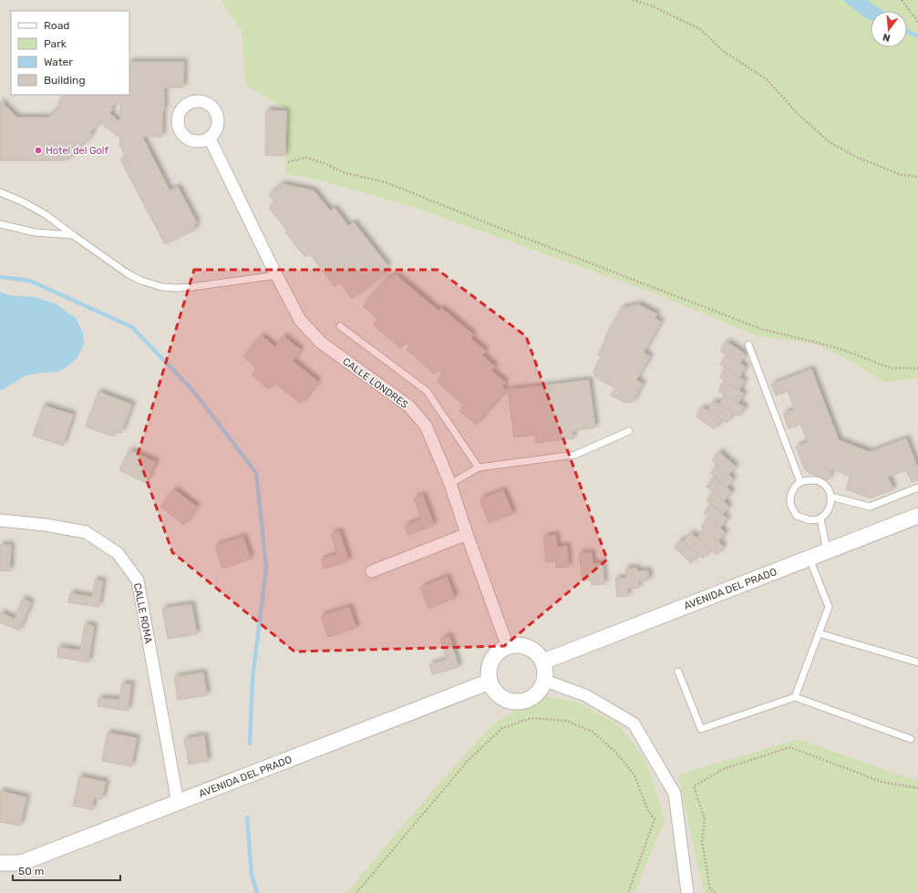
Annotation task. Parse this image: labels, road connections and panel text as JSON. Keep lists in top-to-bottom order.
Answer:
{
  "streets": {
    "street": ["CALLE LONDRES", "AVENIDA DEL PRADO", "CALLE ROMA"]
  },
  "crossings": [
    ["CALLE LONDRES", "AVENIDA DEL PRADO"],
    ["AVENIDA DEL PRADO", "CALLE ROMA"]
  ],
  "places": ["Hotel del Golf"],
  "legend": [
    "Road",
    "Park",
    "Water",
    "Building"
  ],
  "scale_bar": "50 m",
  "north": "bottom"
}
